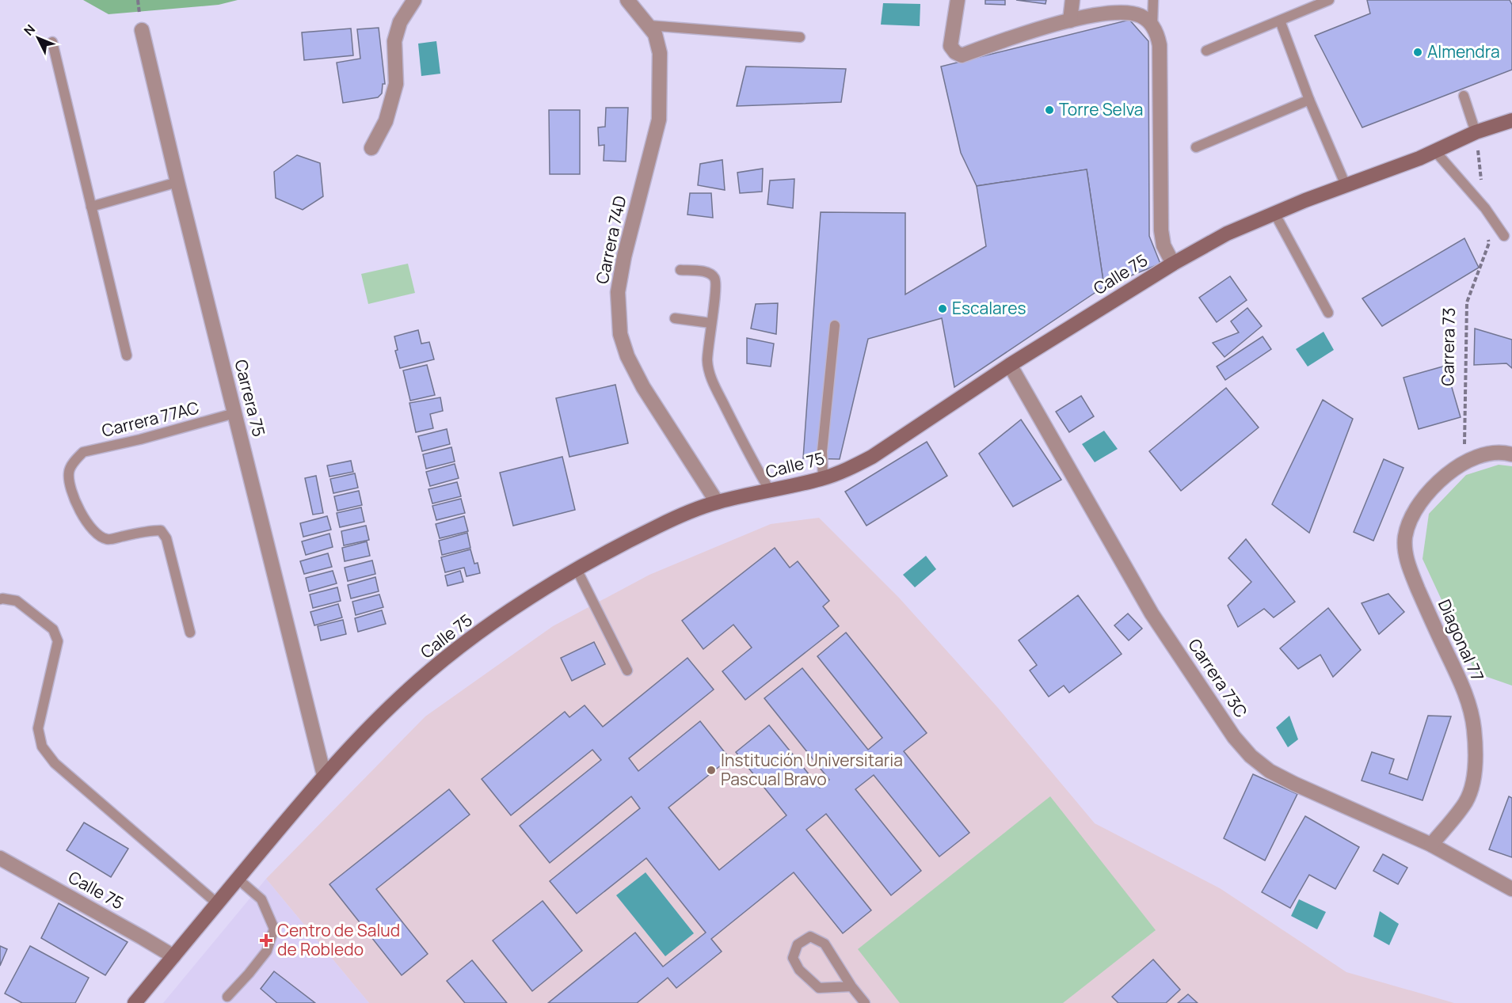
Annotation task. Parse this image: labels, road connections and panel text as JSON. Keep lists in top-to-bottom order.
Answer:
{
  "streets": {
    "street": [
      "Carrera 74D",
      "Calle 75",
      "Carrera 75",
      "Diagonal 77",
      "Carrera 73C"
    ],
    "lane": ["Carrera 77AC"],
    "path": ["Carrera 73"]
  },
  "crossings": [
    ["Carrera 74D", "Calle 75"],
    ["Calle 75", "Carrera 73"],
    ["Calle 75", "Carrera 75"],
    ["Calle 75", "Carrera 73C"],
    ["Carrera 73", "Diagonal 77"],
    ["Carrera 75", "Carrera 77AC"],
    ["Diagonal 77", "Carrera 73C"]
  ],
  "places": {
    "other": [
      "Almendra",
      "Torre Selva",
      "Escalares",
      "Institución Universitaria Pascual Bravo"
    ],
    "health": ["Centro de Salud de Robledo"]
  },
  "north": "top left"
}
